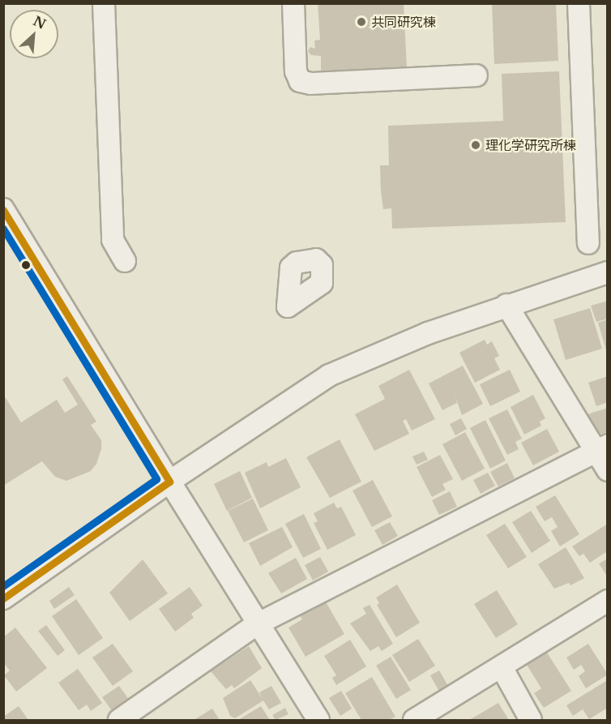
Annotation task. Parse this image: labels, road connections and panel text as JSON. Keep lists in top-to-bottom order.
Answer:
{
  "places": ["共同研究棟", "理化学研究所棟"],
  "north": "top right"
}
